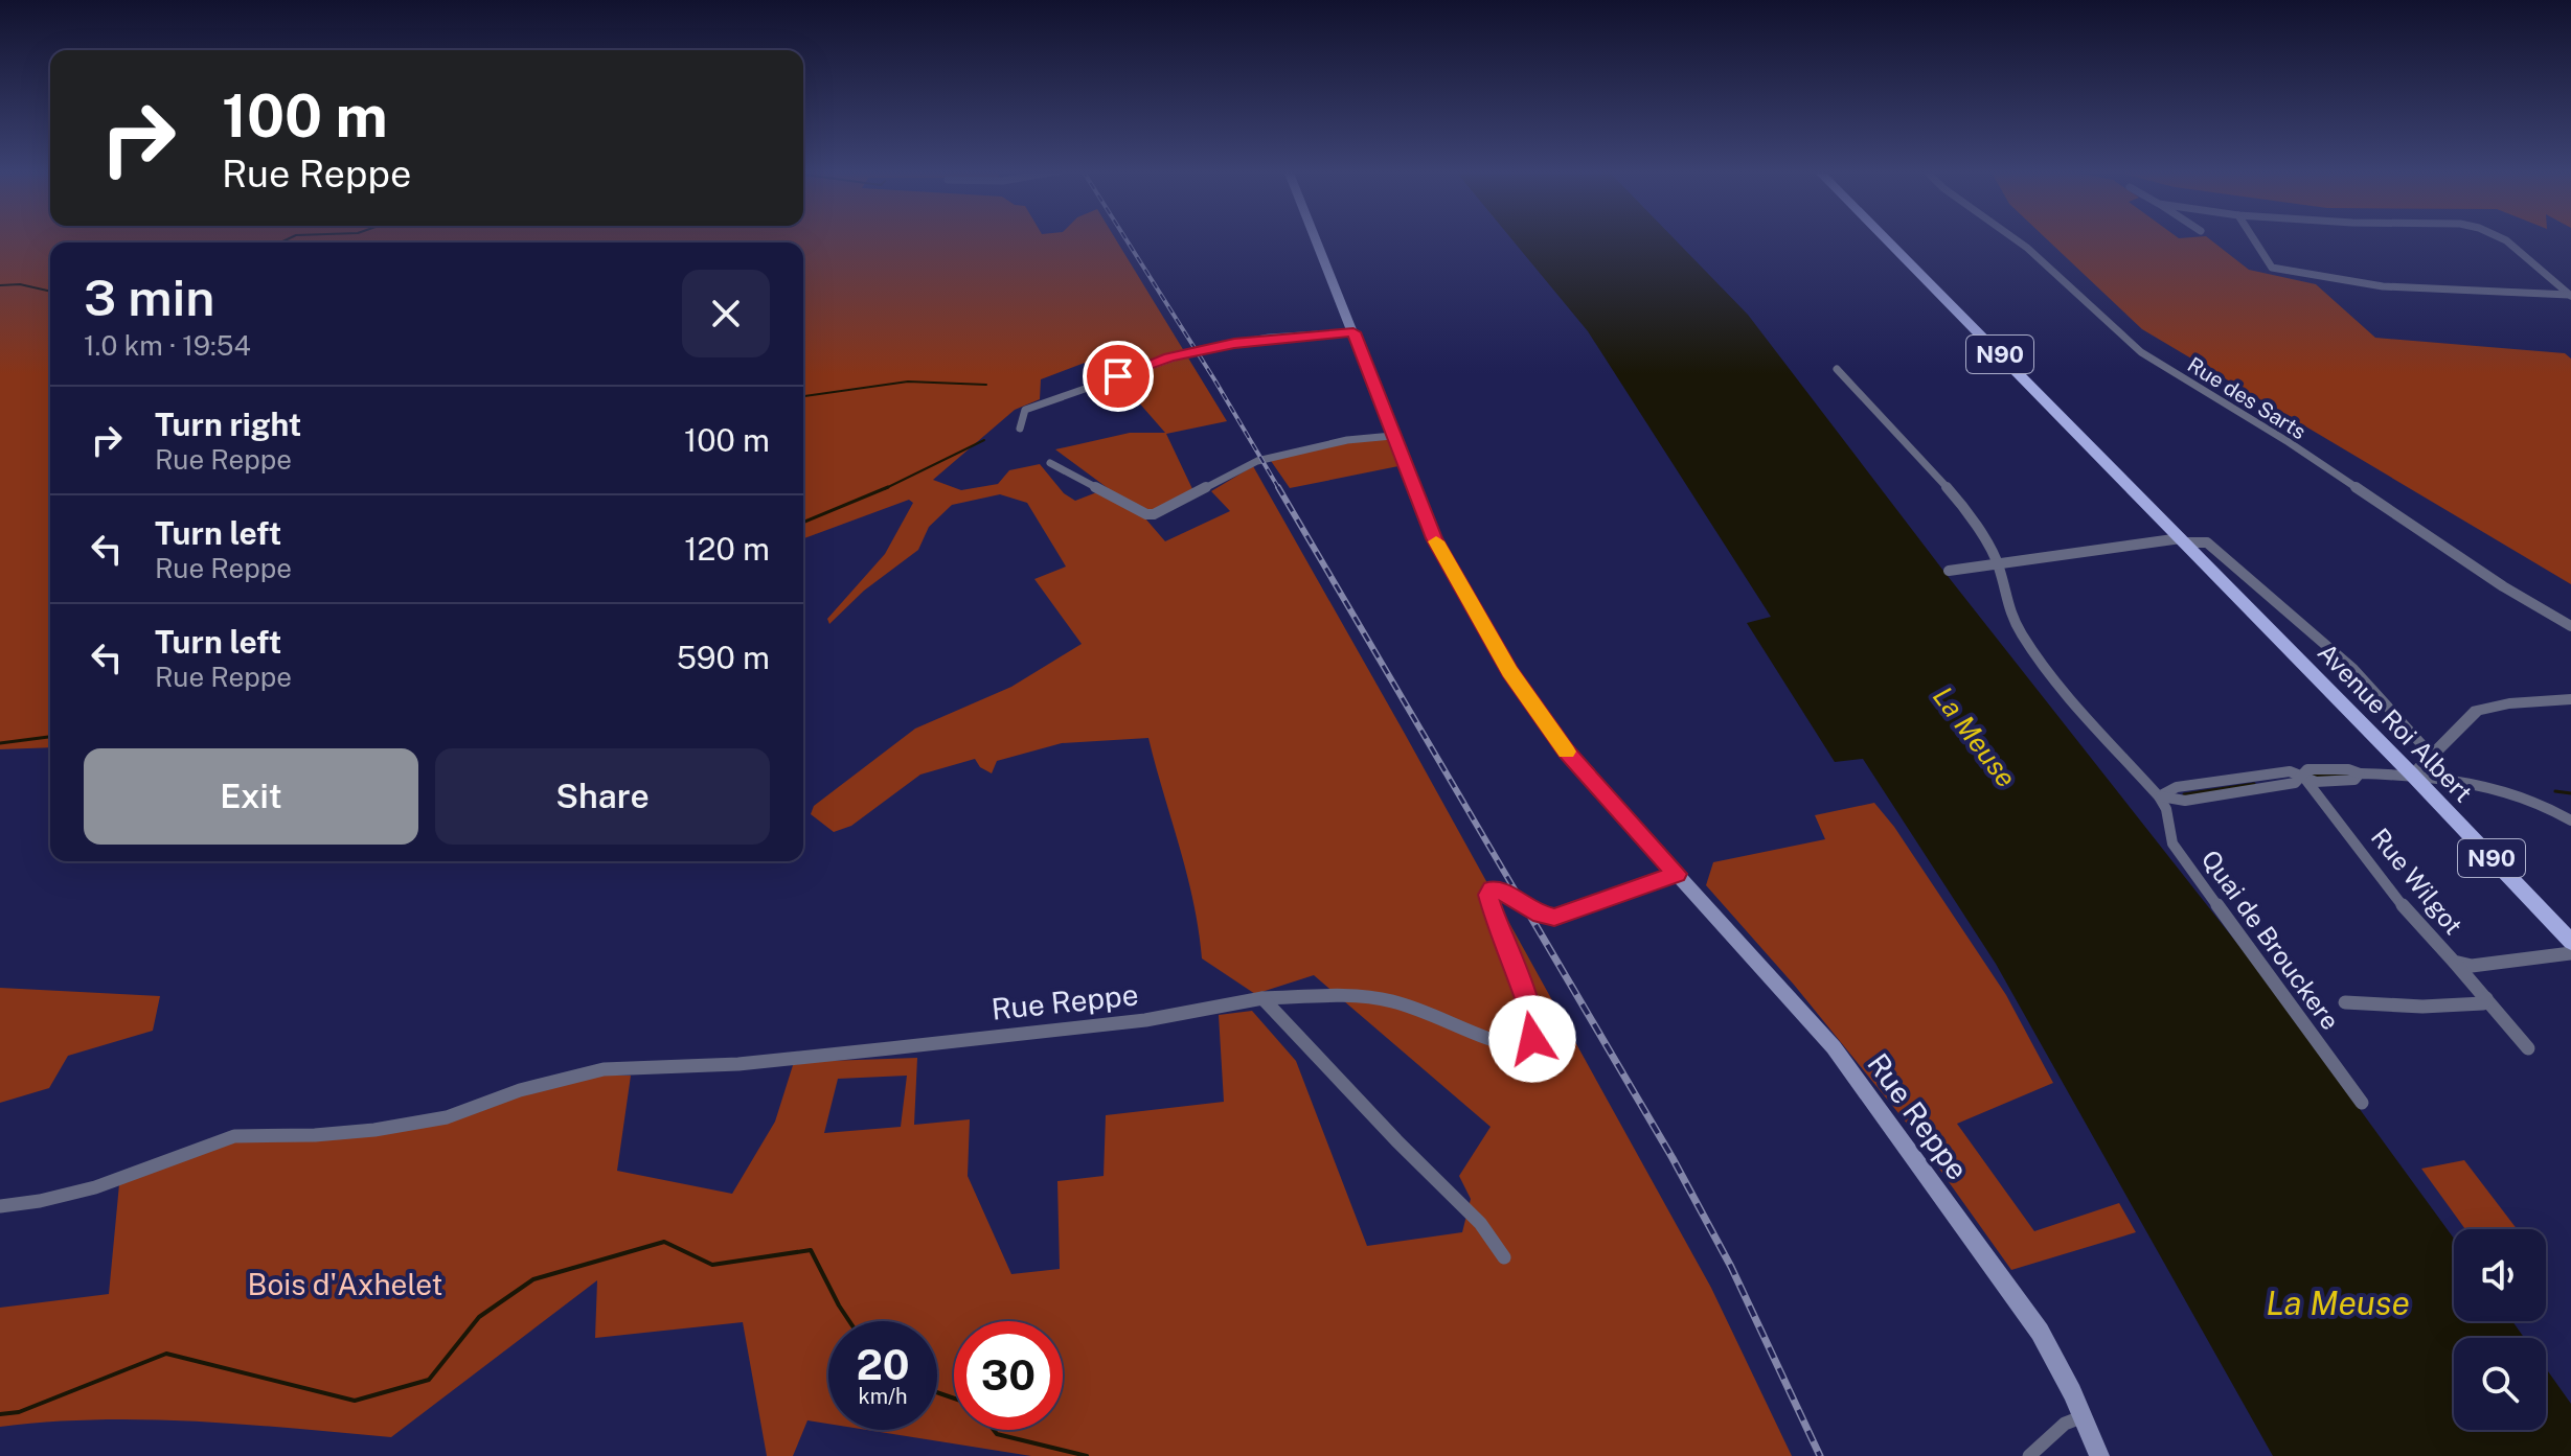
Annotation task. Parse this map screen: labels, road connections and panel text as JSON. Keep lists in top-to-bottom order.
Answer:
{
  "streets": {
    "main road": ["N90", "Avenue Roi Albert", "Rue Reppe"],
    "street": ["Rue des Sarts", "Rue Wilgot", "Quai de Brouckere"]
  },
  "crossings": [
    ["N90", "Avenue Roi Albert"]
  ],
  "water": ["La Meuse"],
  "parks": ["Bois d'Axhelet"],
  "page": {
    "turn": ["100 m", "Rue Reppe"],
    "heading": ["3 min", "1.0 km · 19:54"],
    "list": [
      {
        "name": "Turn right",
        "note": "Rue Reppe",
        "value": "100 m"
      },
      {
        "name": "Turn left",
        "note": "Rue Reppe",
        "value": "120 m"
      },
      {
        "name": "Turn left",
        "note": "Rue Reppe",
        "value": "590 m"
      }
    ],
    "buttons": ["Exit", "Share"],
    "speed": "20 km/h",
    "limit": "30"
  }
}
